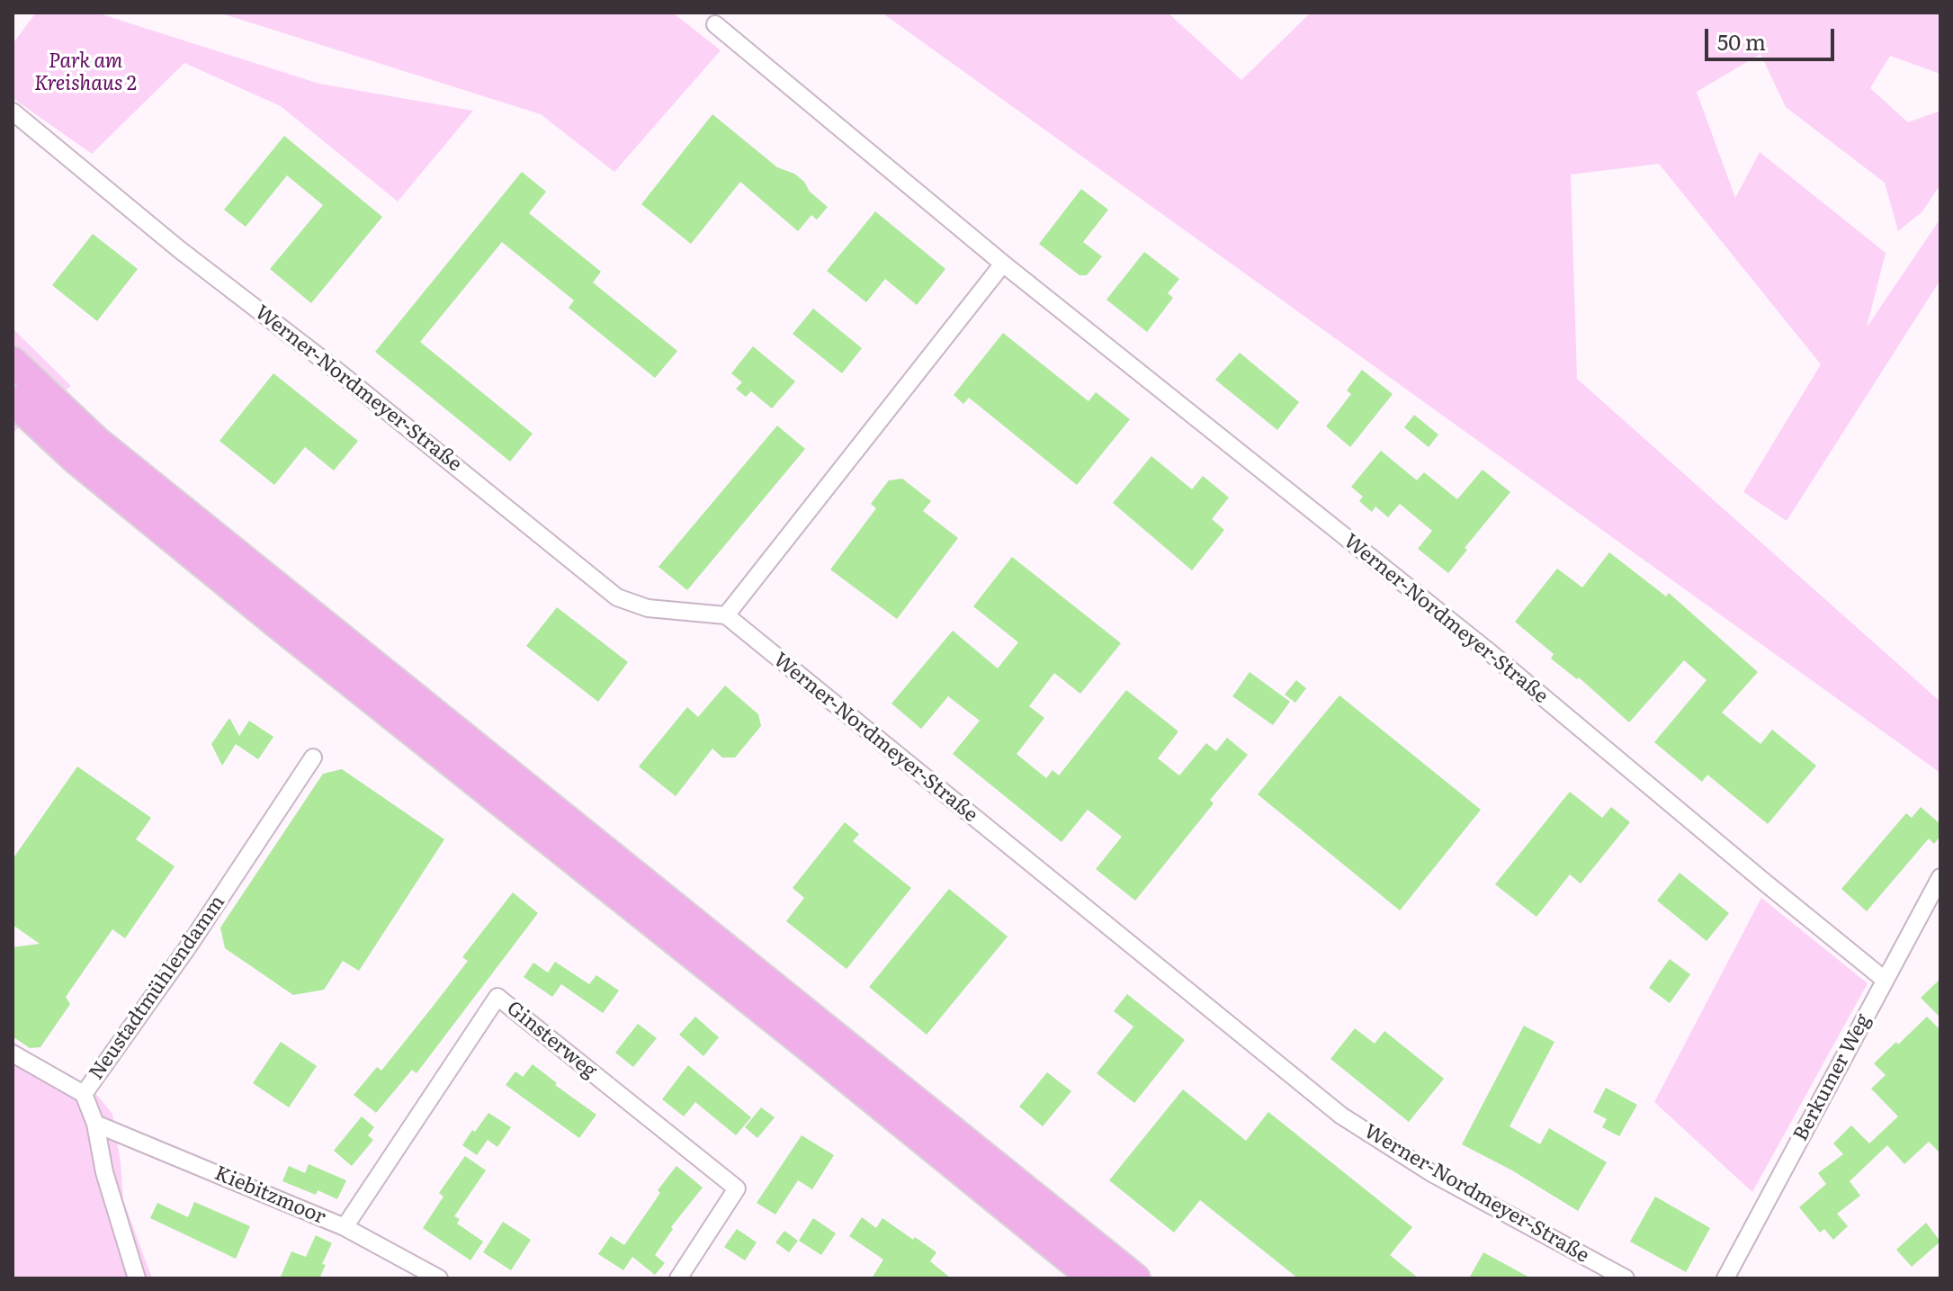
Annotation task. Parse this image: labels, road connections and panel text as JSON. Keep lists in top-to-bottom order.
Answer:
{
  "streets": {
    "street": [
      "Werner-Nordmeyer-Straße",
      "Neustadtmühlendamm",
      "Ginsterweg",
      "Berkumer Weg",
      "Kiebitzmoor"
    ]
  },
  "crossings": [
    ["Werner-Nordmeyer-Straße", "Berkumer Weg"],
    ["Neustadtmühlendamm", "Kiebitzmoor"],
    ["Ginsterweg", "Kiebitzmoor"]
  ],
  "parks": ["Park am Kreishaus 2"],
  "scale_bar": "50 m"
}
